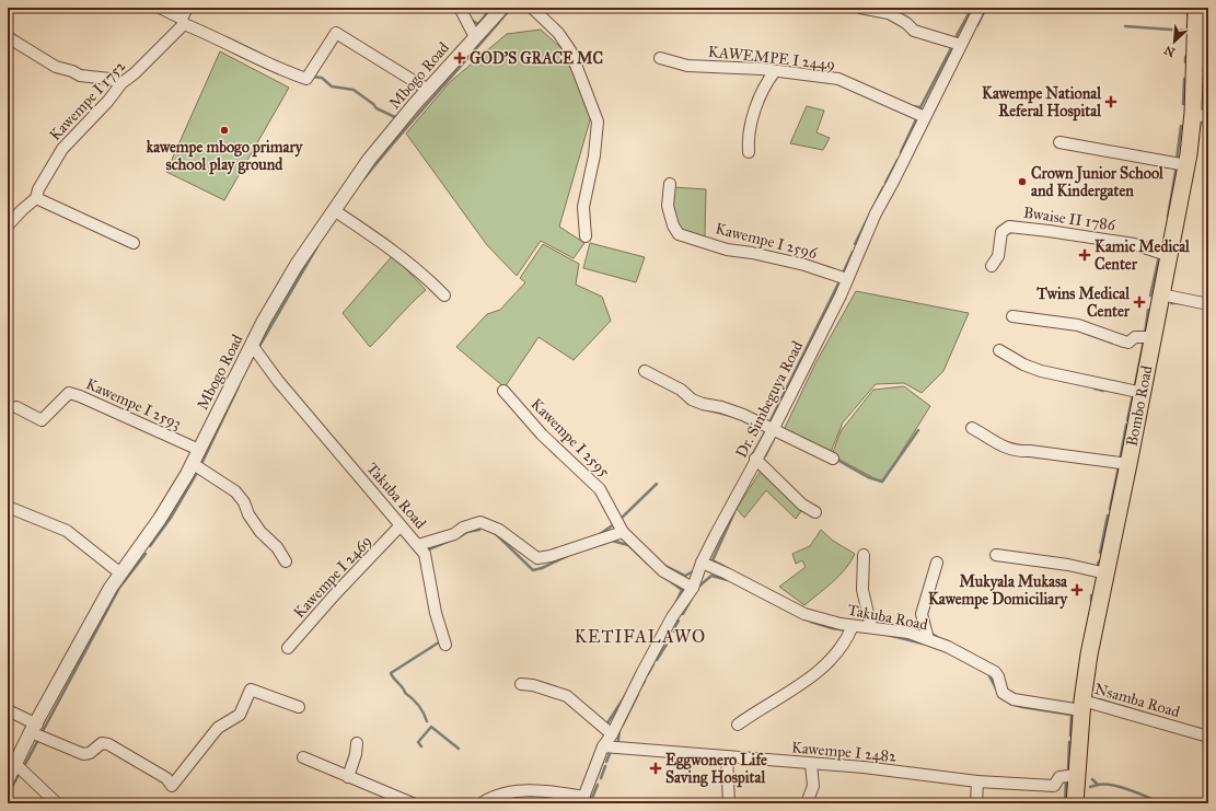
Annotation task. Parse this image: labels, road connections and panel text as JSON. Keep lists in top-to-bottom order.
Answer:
{
  "streets": {
    "main road": ["Bombo Road"],
    "street": [
      "KAWEMPE I 2449",
      "Mbogo Road",
      "Kawempe I 1752",
      "Bwaise II 1786",
      "Kawempe I 2596",
      "Dr. Simbeguya Road",
      "Kawempe I 2593",
      "Kawempe I 2595",
      "Takuba Road",
      "Kawempe I 2469",
      "Nsamba Road",
      "Kawempe I 2482"
    ]
  },
  "crossings": [
    ["KAWEMPE I 2449", "Dr. Simbeguya Road"],
    ["Mbogo Road", "Kawempe I 2593"],
    ["Mbogo Road", "Takuba Road"],
    ["Bwaise II 1786", "Bombo Road"],
    ["Kawempe I 2596", "Dr. Simbeguya Road"],
    ["Dr. Simbeguya Road", "Takuba Road"],
    ["Dr. Simbeguya Road", "Kawempe I 2482"],
    ["Bombo Road", "Takuba Road"],
    ["Bombo Road", "Nsamba Road"],
    ["Bombo Road", "Kawempe I 2482"],
    ["Kawempe I 2595", "Takuba Road"],
    ["Takuba Road", "Kawempe I 2469"],
    ["Takuba Road", "Nsamba Road"]
  ],
  "districts": ["KETIFALAWO"],
  "places": {
    "health": [
      "GOD'S GRACE MC",
      "Kawempe National Referal Hospital",
      "Kamic Medical Center",
      "Twins Medical Center",
      "Mukyala Mukasa Kawempe Domiciliary",
      "Eggwonero Life Saving Hospital"
    ],
    "other": ["kawempe mbogo primary school play ground", "Crown Junior School and Kindergaten"]
  },
  "north": "bottom left"
}
